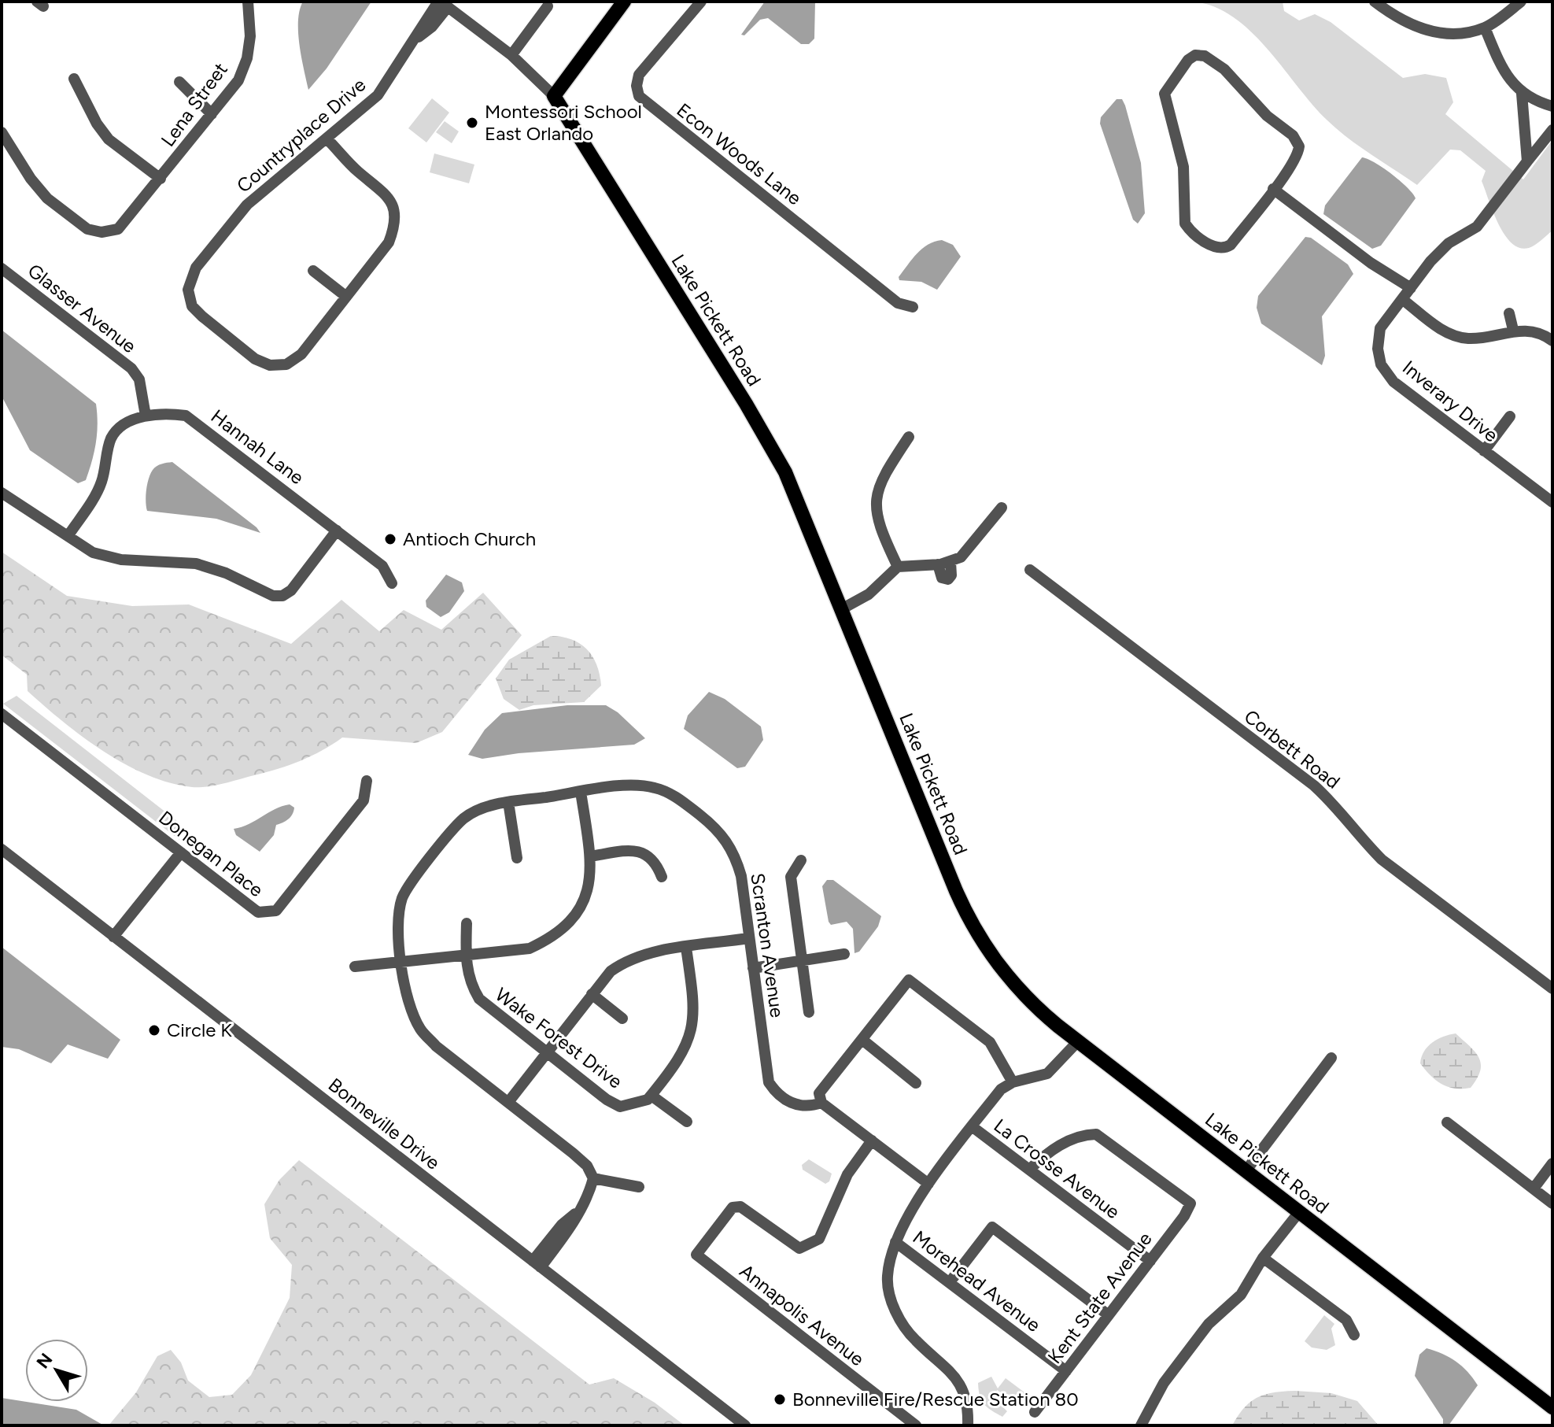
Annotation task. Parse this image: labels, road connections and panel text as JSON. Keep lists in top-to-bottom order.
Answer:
{
  "streets": {
    "main road": ["Lake Pickett Road"],
    "street": [
      "Lena Street",
      "Countryplace Drive",
      "Econ Woods Lane",
      "Glasser Avenue",
      "Inverary Drive",
      "Hannah Lane",
      "Corbett Road",
      "Donegan Place",
      "Scranton Avenue",
      "Wake Forest Drive",
      "Bonneville Drive",
      "La Crosse Avenue",
      "Morehead Avenue",
      "Kent State Avenue",
      "Annapolis Avenue"
    ]
  },
  "crossings": [
    ["Glasser Avenue", "Hannah Lane"],
    ["La Crosse Avenue", "Kent State Avenue"],
    ["Morehead Avenue", "Kent State Avenue"]
  ],
  "places": [
    "Montessori School East Orlando",
    "Antioch Church",
    "Circle K",
    "Bonneville Fire/Rescue Station 80"
  ],
  "north": "top left"
}
